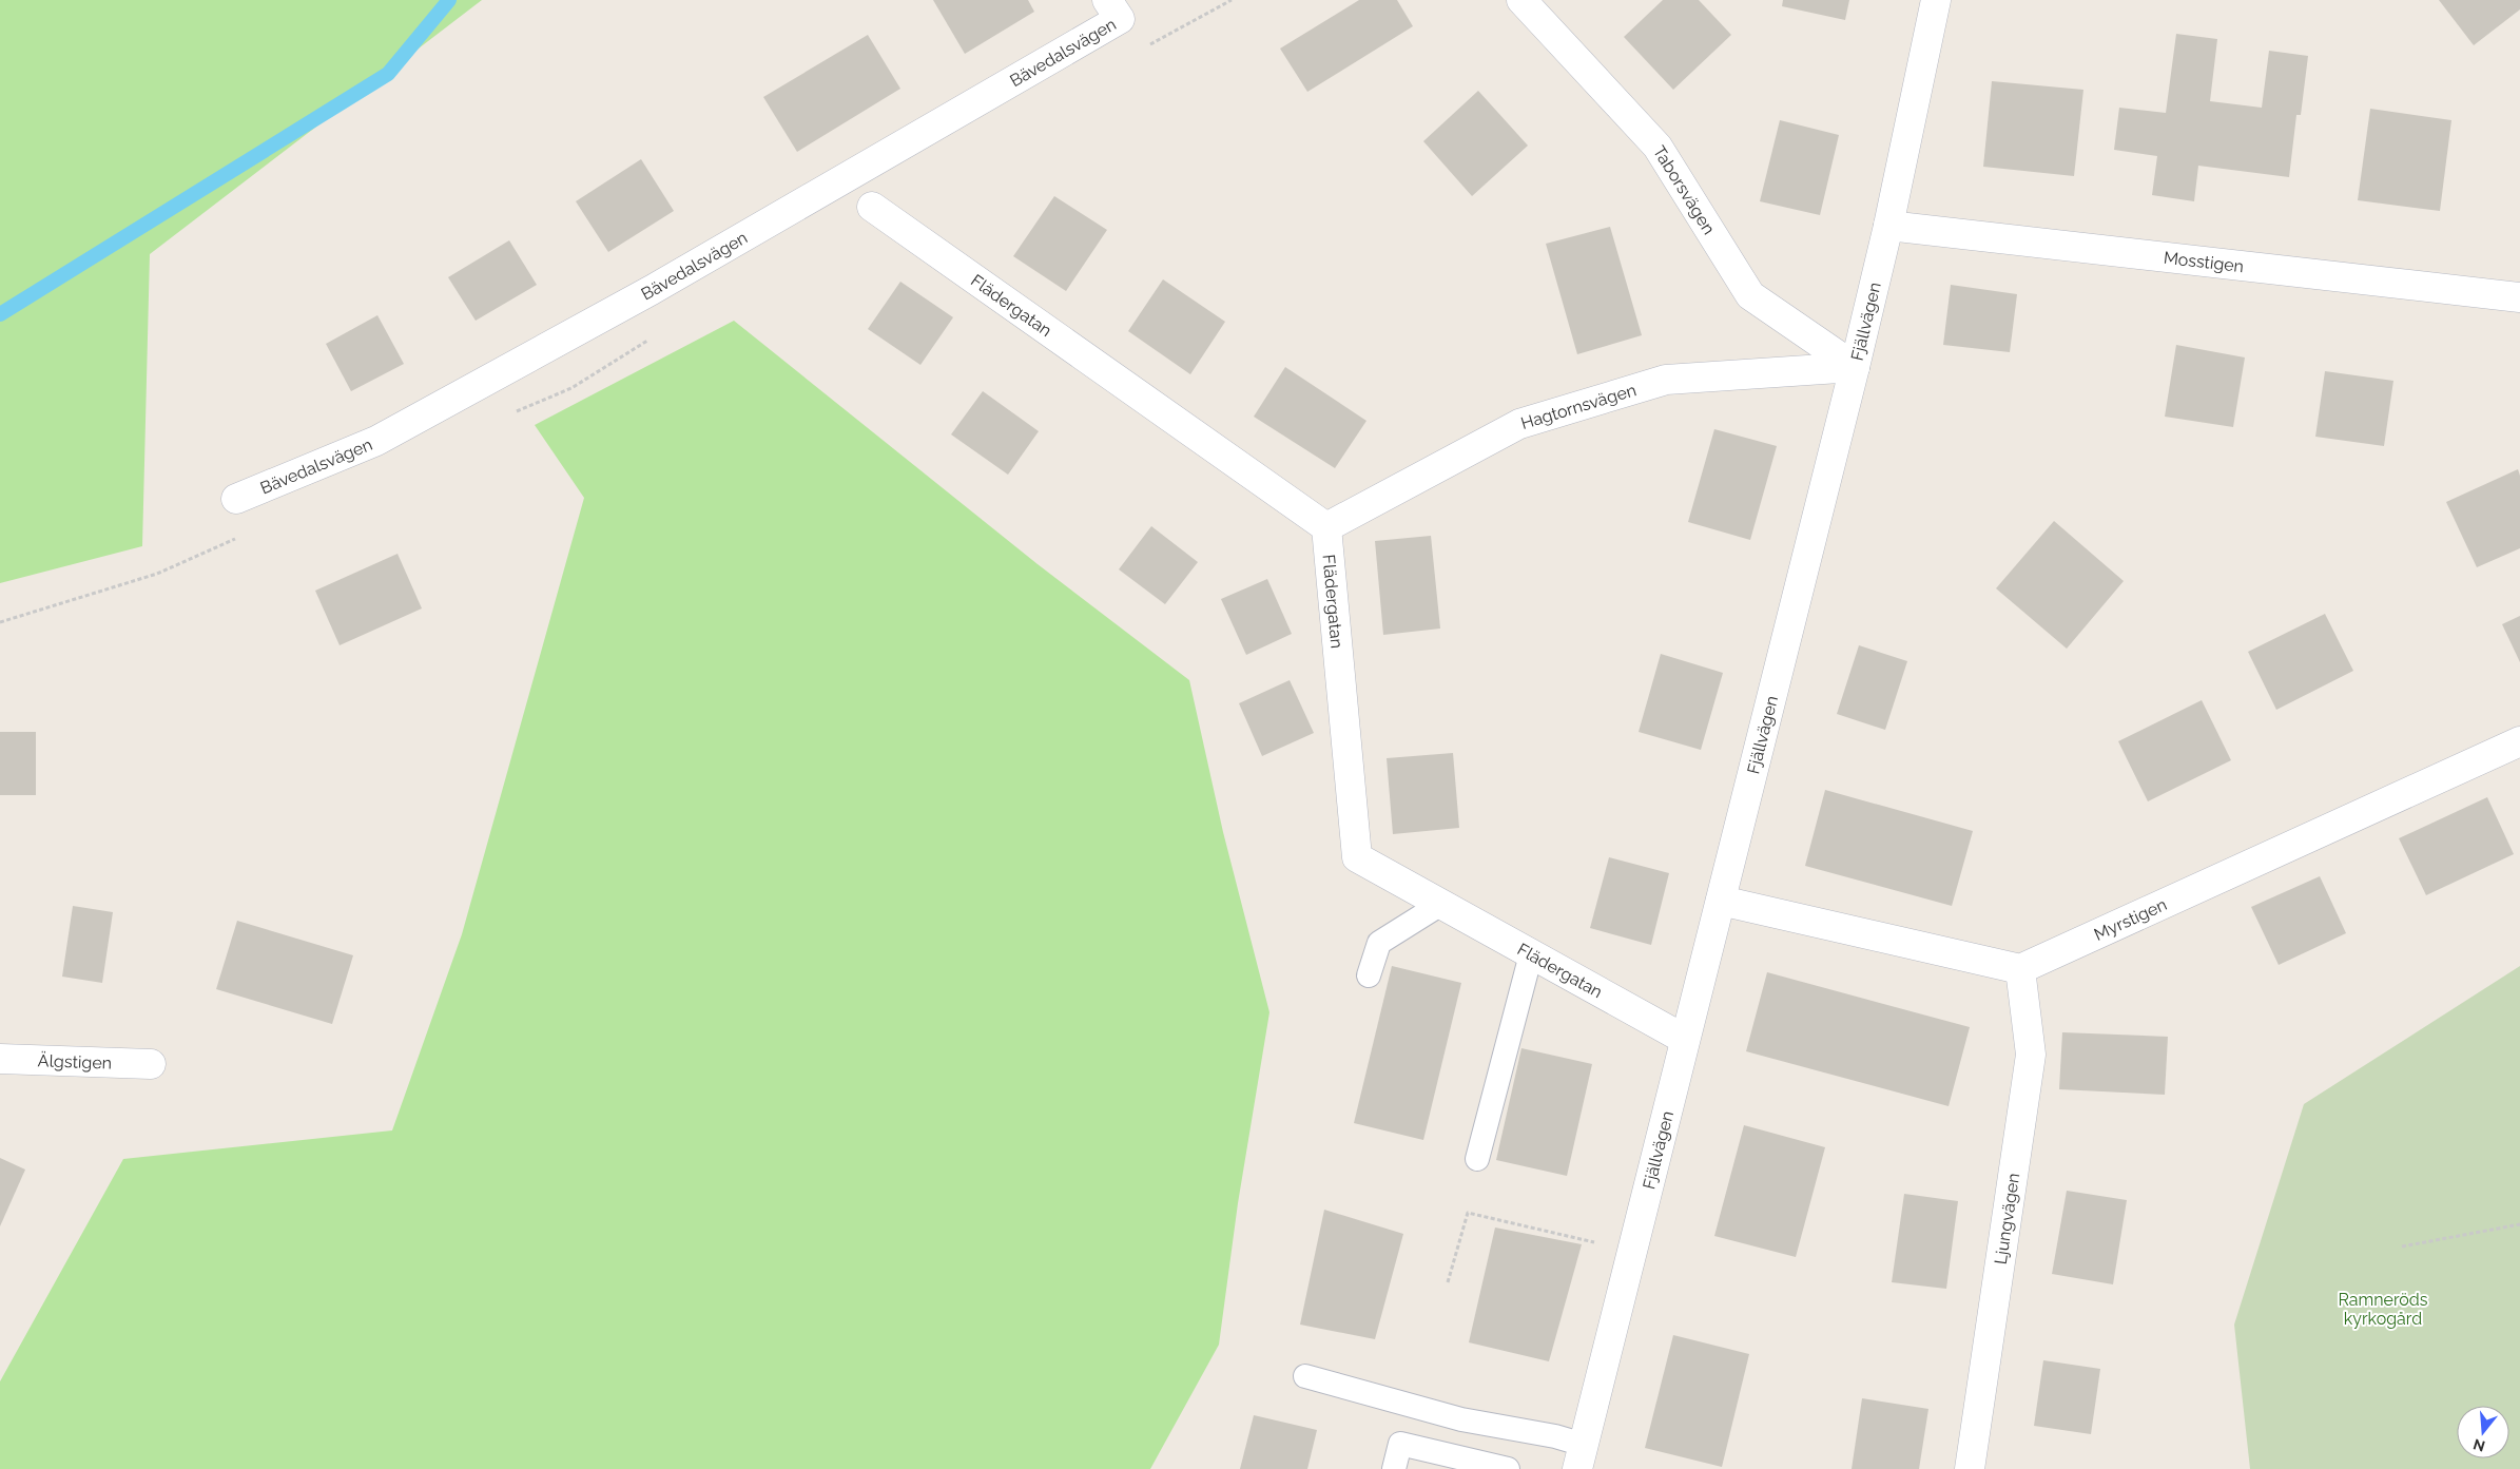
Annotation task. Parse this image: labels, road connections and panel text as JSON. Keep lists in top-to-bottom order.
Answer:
{
  "streets": {
    "street": [
      "Bävedalsvägen",
      "Taborsvägen",
      "Mosstigen",
      "Flädergatan",
      "Fjällvägen",
      "Hagtornsvägen",
      "Myrstigen",
      "Älgstigen",
      "Ljungvägen"
    ]
  },
  "crossings": [
    ["Taborsvägen", "Fjällvägen"],
    ["Taborsvägen", "Hagtornsvägen"],
    ["Mosstigen", "Fjällvägen"],
    ["Flädergatan", "Fjällvägen"],
    ["Flädergatan", "Hagtornsvägen"],
    ["Fjällvägen", "Hagtornsvägen"],
    ["Myrstigen", "Ljungvägen"]
  ],
  "parks": ["Ramneröds kyrkogård"],
  "north": "bottom"
}
